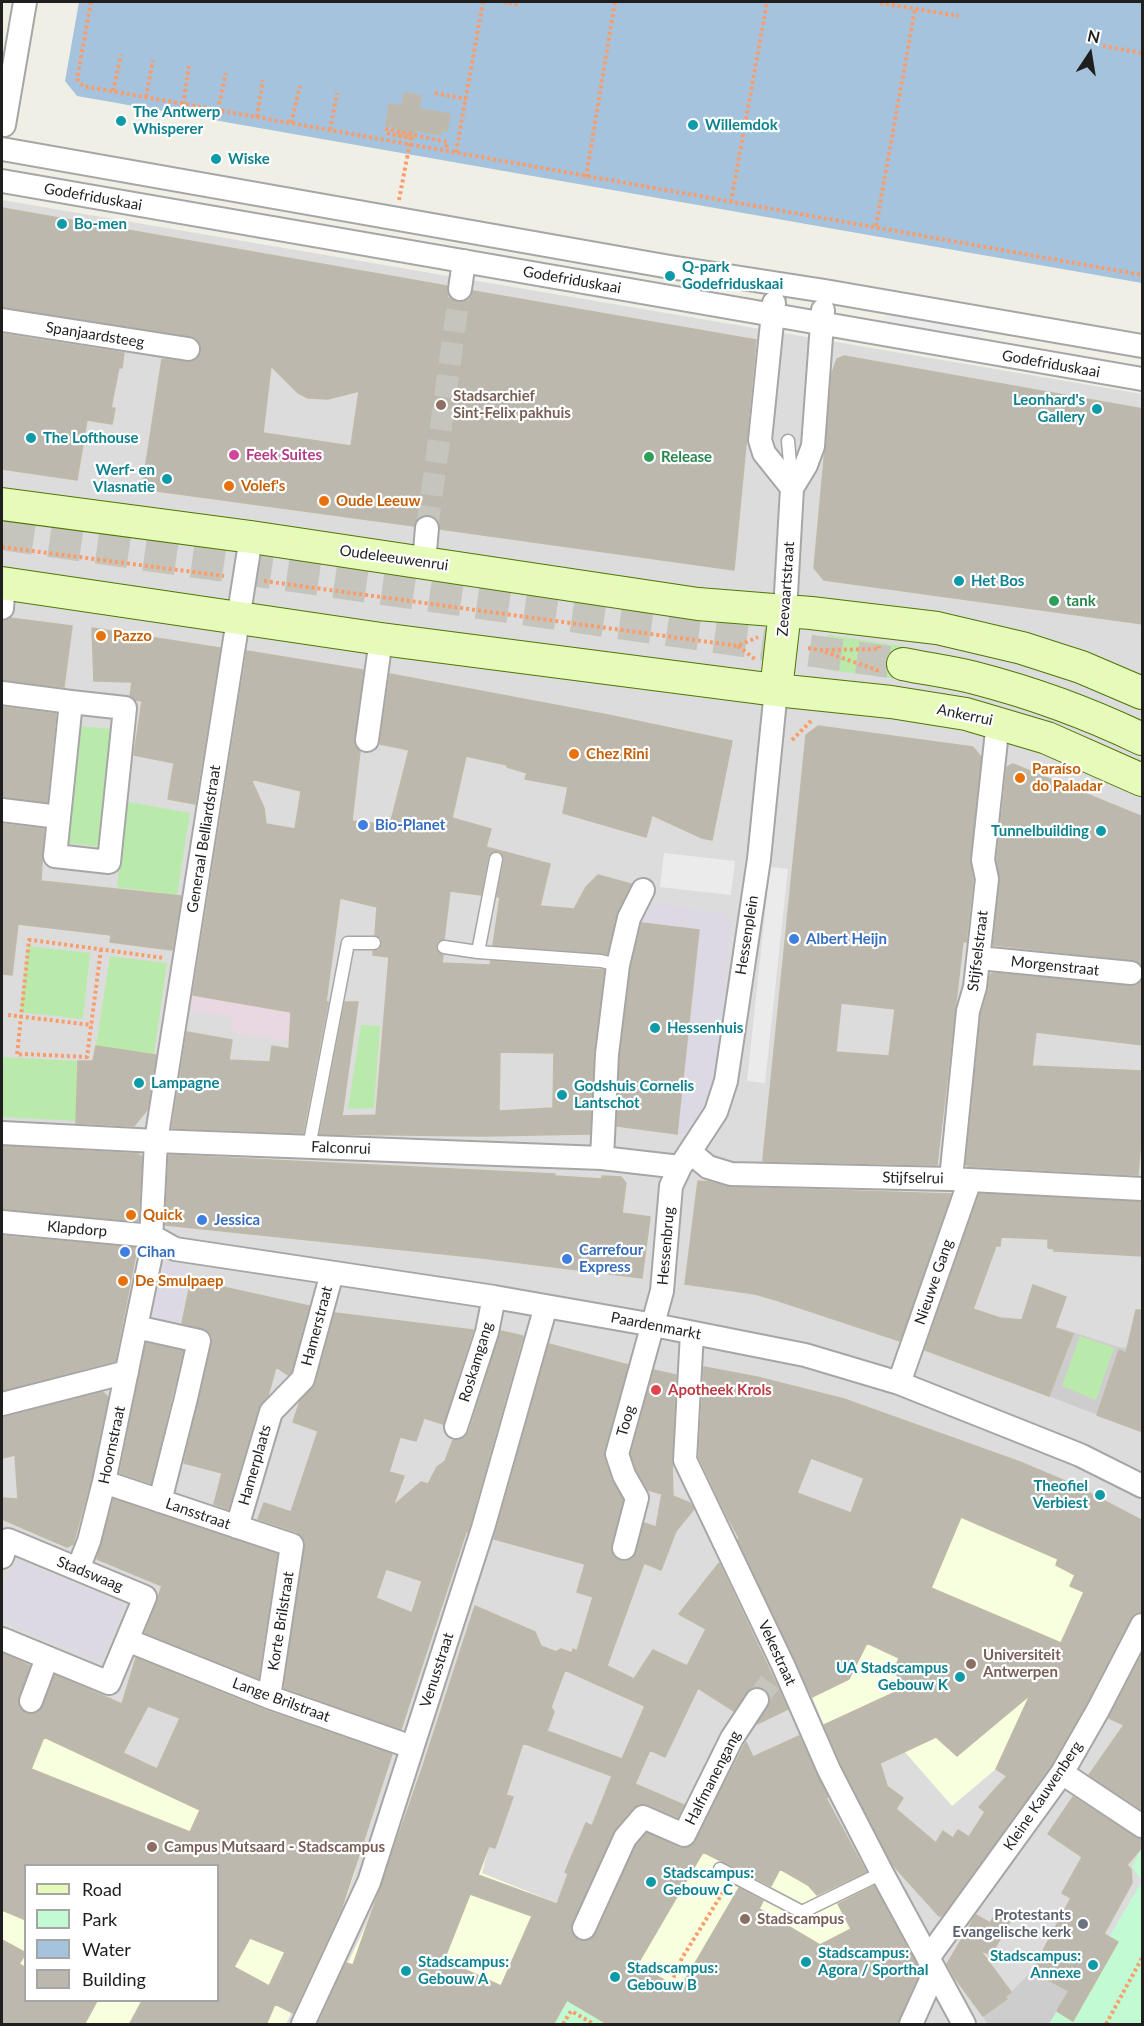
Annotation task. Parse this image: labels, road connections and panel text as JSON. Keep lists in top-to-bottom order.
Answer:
{
  "streets": {
    "street": [
      "Godefriduskaai",
      "Spanjaardsteeg",
      "Oudeleeuwenrui",
      "Zeevaartstraat",
      "Ankerrui",
      "Generaal Belliardstraat",
      "Hessenplein",
      "Stijfselstraat",
      "Morgenstraat",
      "Falconrui",
      "Stijfselrui",
      "Klapdorp",
      "Hessenbrug",
      "Nieuwe Gang",
      "Hamerstraat",
      "Paardenmarkt",
      "Roskamgang",
      "Toog",
      "Hoornstraat",
      "Hamerplaats",
      "Lansstraat",
      "Stadswaag",
      "Korte Brilstraat",
      "Vekestraat",
      "Venusstraat",
      "Lange Brilstraat",
      "Halfmanengang",
      "Kleine Kauwenberg"
    ]
  },
  "crossings": [
    ["Godefriduskaai", "Zeevaartstraat"],
    ["Oudeleeuwenrui", "Zeevaartstraat"],
    ["Oudeleeuwenrui", "Generaal Belliardstraat"],
    ["Zeevaartstraat", "Ankerrui"],
    ["Zeevaartstraat", "Hessenplein"],
    ["Ankerrui", "Hessenplein"],
    ["Ankerrui", "Stijfselstraat"],
    ["Generaal Belliardstraat", "Falconrui"],
    ["Generaal Belliardstraat", "Klapdorp"],
    ["Generaal Belliardstraat", "Paardenmarkt"],
    ["Generaal Belliardstraat", "Hoornstraat"],
    ["Hessenplein", "Falconrui"],
    ["Hessenplein", "Stijfselrui"],
    ["Hessenplein", "Hessenbrug"],
    ["Stijfselstraat", "Morgenstraat"],
    ["Stijfselstraat", "Stijfselrui"],
    ["Stijfselstraat", "Nieuwe Gang"],
    ["Falconrui", "Stijfselrui"],
    ["Falconrui", "Hessenbrug"],
    ["Stijfselrui", "Hessenbrug"],
    ["Stijfselrui", "Nieuwe Gang"],
    ["Klapdorp", "Paardenmarkt"],
    ["Klapdorp", "Hoornstraat"],
    ["Hessenbrug", "Paardenmarkt"],
    ["Hessenbrug", "Toog"],
    ["Nieuwe Gang", "Paardenmarkt"],
    ["Hamerstraat", "Paardenmarkt"],
    ["Hamerstraat", "Hamerplaats"],
    ["Paardenmarkt", "Roskamgang"],
    ["Paardenmarkt", "Toog"],
    ["Paardenmarkt", "Hoornstraat"],
    ["Paardenmarkt", "Vekestraat"],
    ["Paardenmarkt", "Venusstraat"],
    ["Hoornstraat", "Lansstraat"],
    ["Hoornstraat", "Stadswaag"],
    ["Hamerplaats", "Lansstraat"],
    ["Lansstraat", "Korte Brilstraat"],
    ["Stadswaag", "Lange Brilstraat"],
    ["Korte Brilstraat", "Lange Brilstraat"],
    ["Vekestraat", "Kleine Kauwenberg"],
    ["Venusstraat", "Lange Brilstraat"]
  ],
  "places": [
    "The Antwerp Whisperer",
    "Willemdok",
    "Wiske",
    "Bo-men",
    "Q-park Godefriduskaai",
    "Stadsarchief Sint-Felix pakhuis",
    "Leonhard's Gallery",
    "The Lofthouse",
    "Feek Suites",
    "Release",
    "Werf- en Vlasnatie",
    "Volef's",
    "Oude Leeuw",
    "Het Bos",
    "tank",
    "Pazzo",
    "Chez Rini",
    "Paraíso do Paladar",
    "Bio-Planet",
    "Tunnelbuilding",
    "Albert Heijn",
    "Hessenhuis",
    "Lampagne",
    "Godshuis Cornelis Lantschot",
    "Quick",
    "Jessica",
    "Cihan",
    "Carrefour Express",
    "De Smulpaep",
    "Apotheek Krols",
    "Theofiel Verbiest",
    "Universiteit Antwerpen",
    "UA Stadscampus Gebouw K",
    "Campus Mutsaard - Stadscampus",
    "Stadscampus: Gebouw C",
    "Stadscampus",
    "Protestants Evangelische kerk",
    "Stadscampus: Agora / Sporthal",
    "Stadscampus: Annexe",
    "Stadscampus: Gebouw A",
    "Stadscampus: Gebouw B"
  ],
  "legend": [
    "Road",
    "Park",
    "Water",
    "Building"
  ],
  "north": "top"
}
